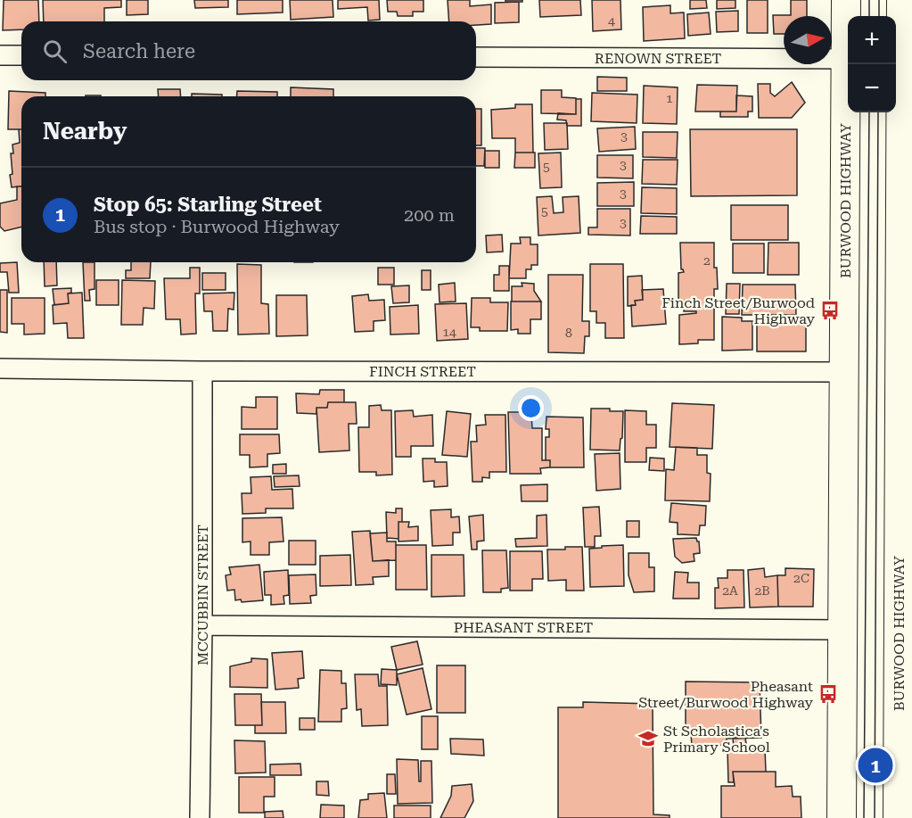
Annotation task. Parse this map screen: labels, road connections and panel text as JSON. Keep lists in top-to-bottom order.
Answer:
{
  "streets": {
    "highway": ["BURWOOD HIGHWAY"],
    "street": [
      "RENOWN STREET",
      "FINCH STREET",
      "MCCUBBIN STREET",
      "PHEASANT STREET"
    ]
  },
  "crossings": [
    ["RENOWN STREET", "BURWOOD HIGHWAY"],
    ["BURWOOD HIGHWAY", "FINCH STREET"],
    ["BURWOOD HIGHWAY", "PHEASANT STREET"],
    ["FINCH STREET", "MCCUBBIN STREET"],
    ["MCCUBBIN STREET", "PHEASANT STREET"]
  ],
  "places": {
    "bus stop": ["Finch Street/Burwood Highway", "Pheasant Street/Burwood Highway"],
    "school or university": ["St Scholastica's Primary School"]
  },
  "house_numbers": [
    "4",
    "1",
    "3",
    "3",
    "5",
    "3",
    "5",
    "3",
    "2",
    "14",
    "8",
    "2C",
    "2A",
    "2B"
  ],
  "north": "right",
  "page": {
    "map_buttons": ["+", "−"],
    "search": "Search here",
    "heading": "Nearby",
    "list": [
      {
        "mark": "1",
        "name": "Stop 65: Starling Street",
        "note": "Bus stop · Burwood Highway",
        "value": "200 m"
      }
    ],
    "pins": "1"
  }
}
